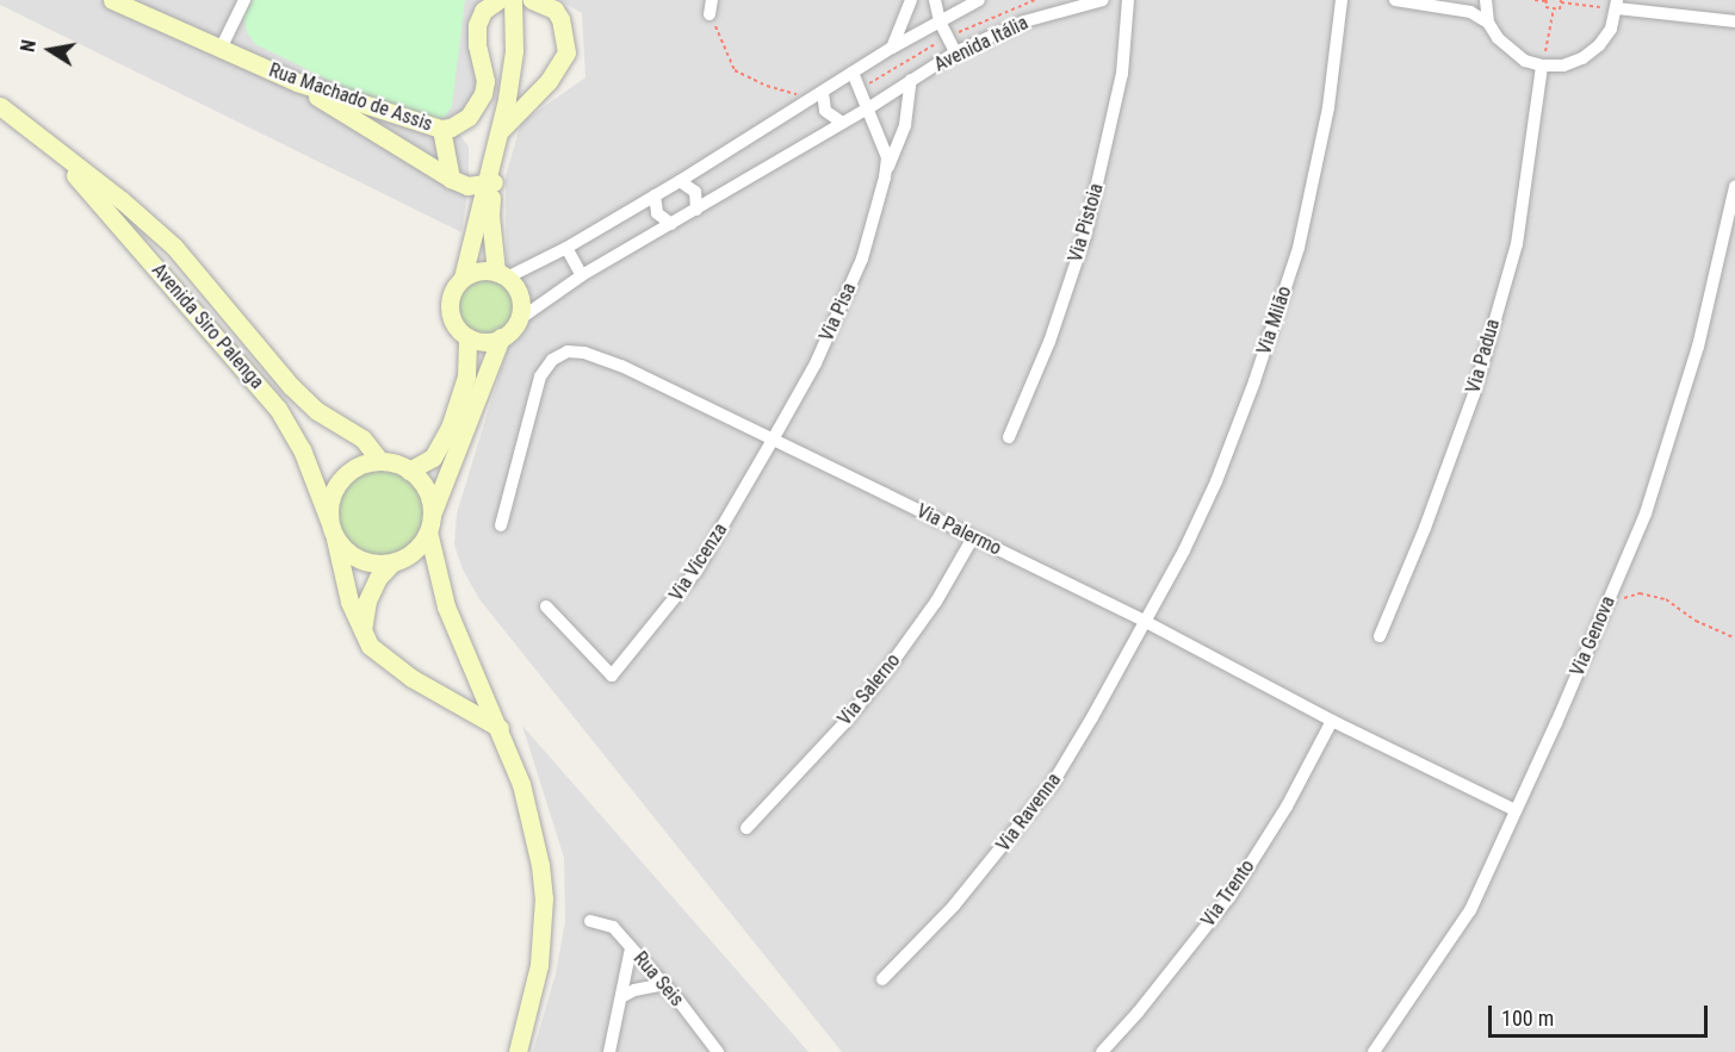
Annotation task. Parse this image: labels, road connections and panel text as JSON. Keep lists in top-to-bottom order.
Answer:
{
  "streets": {
    "main road": ["Rua Machado de Assis", "Avenida Siro Palenga"],
    "street": [
      "Avenida Itália",
      "Via Pistoia",
      "Via Pisa",
      "Via Milão",
      "Via Padua",
      "Via Palermo",
      "Via Vicenza",
      "Via Genova",
      "Via Salerno",
      "Via Ravenna",
      "Via Trento",
      "Rua Seis"
    ]
  },
  "crossings": [
    ["Avenida Itália", "Via Pisa"],
    ["Via Pisa", "Via Palermo"],
    ["Via Pisa", "Via Vicenza"],
    ["Via Milão", "Via Palermo"],
    ["Via Milão", "Via Ravenna"],
    ["Via Palermo", "Via Vicenza"],
    ["Via Palermo", "Via Genova"],
    ["Via Palermo", "Via Salerno"],
    ["Via Palermo", "Via Ravenna"],
    ["Via Palermo", "Via Trento"]
  ],
  "scale_bar": "100 m",
  "north": "left"
}
